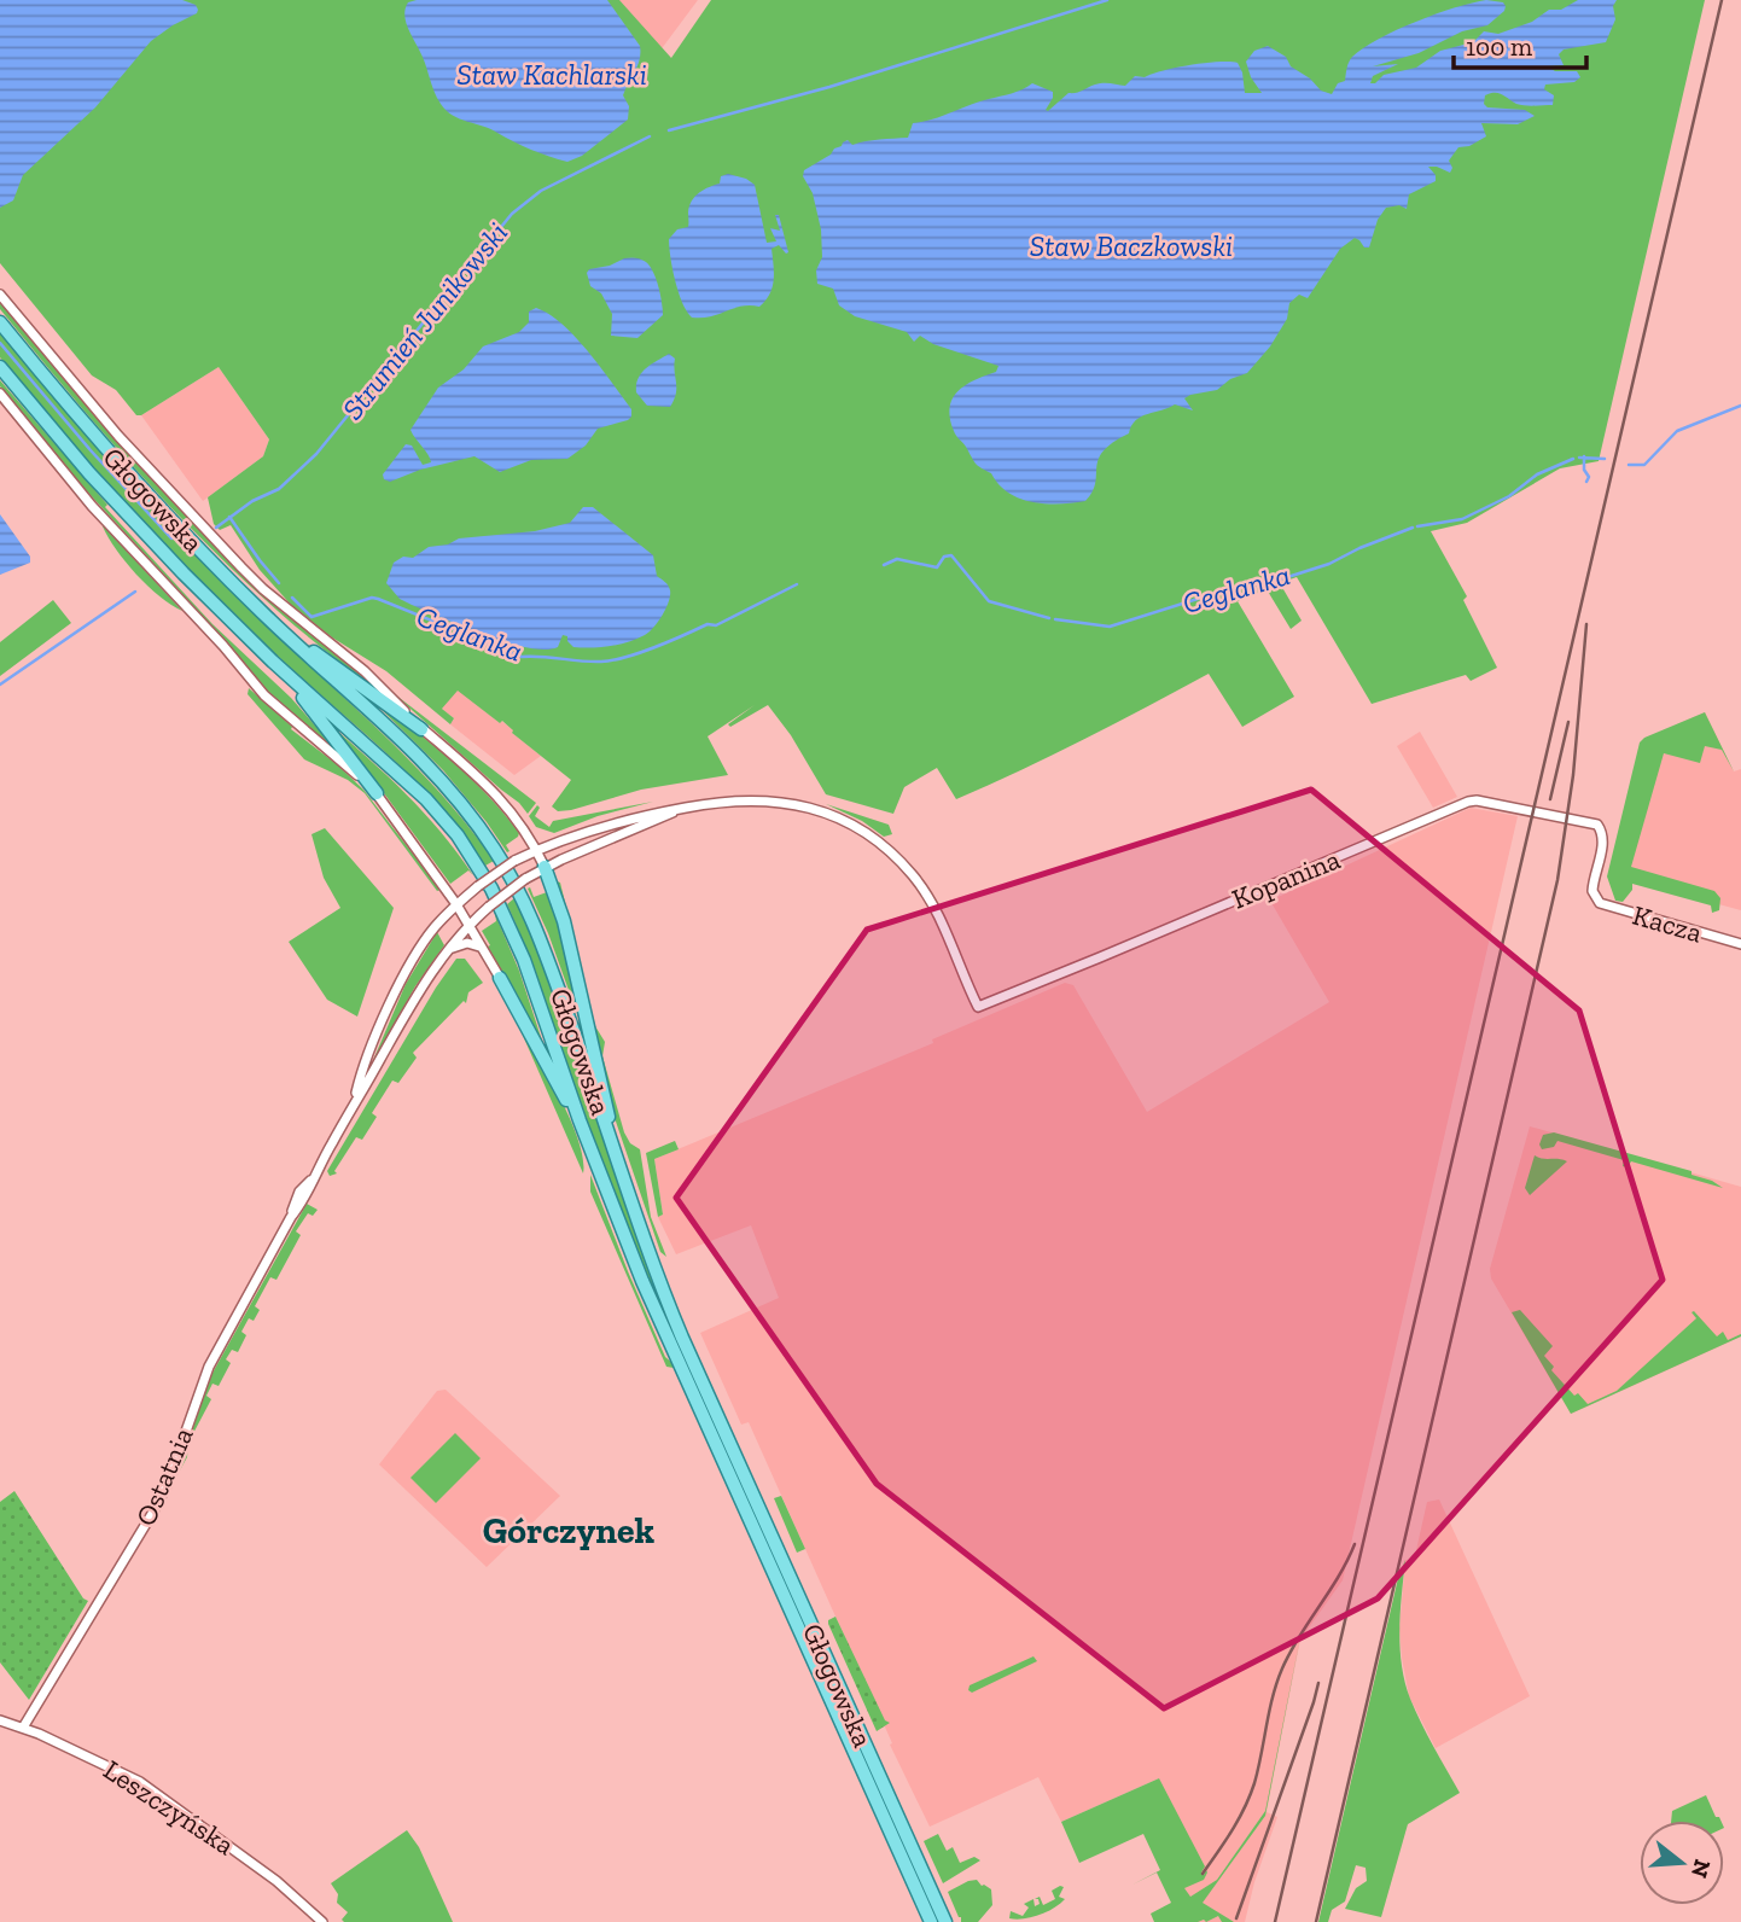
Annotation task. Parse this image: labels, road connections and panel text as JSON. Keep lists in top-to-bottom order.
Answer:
{
  "streets": {
    "main road": ["Głogowska"],
    "street": [
      "Kopanina",
      "Kacza",
      "Ostatnia",
      "Leszczyńska"
    ]
  },
  "crossings": [
    ["Głogowska", "Ostatnia"],
    ["Kopanina", "Kacza"],
    ["Ostatnia", "Leszczyńska"]
  ],
  "districts": ["Górczynek"],
  "water": [
    "Staw Kachlarski",
    "Staw Baczkowski",
    "Strumień Junikowski",
    "Ceglanka"
  ],
  "scale_bar": "100 m",
  "north": "right"
}
